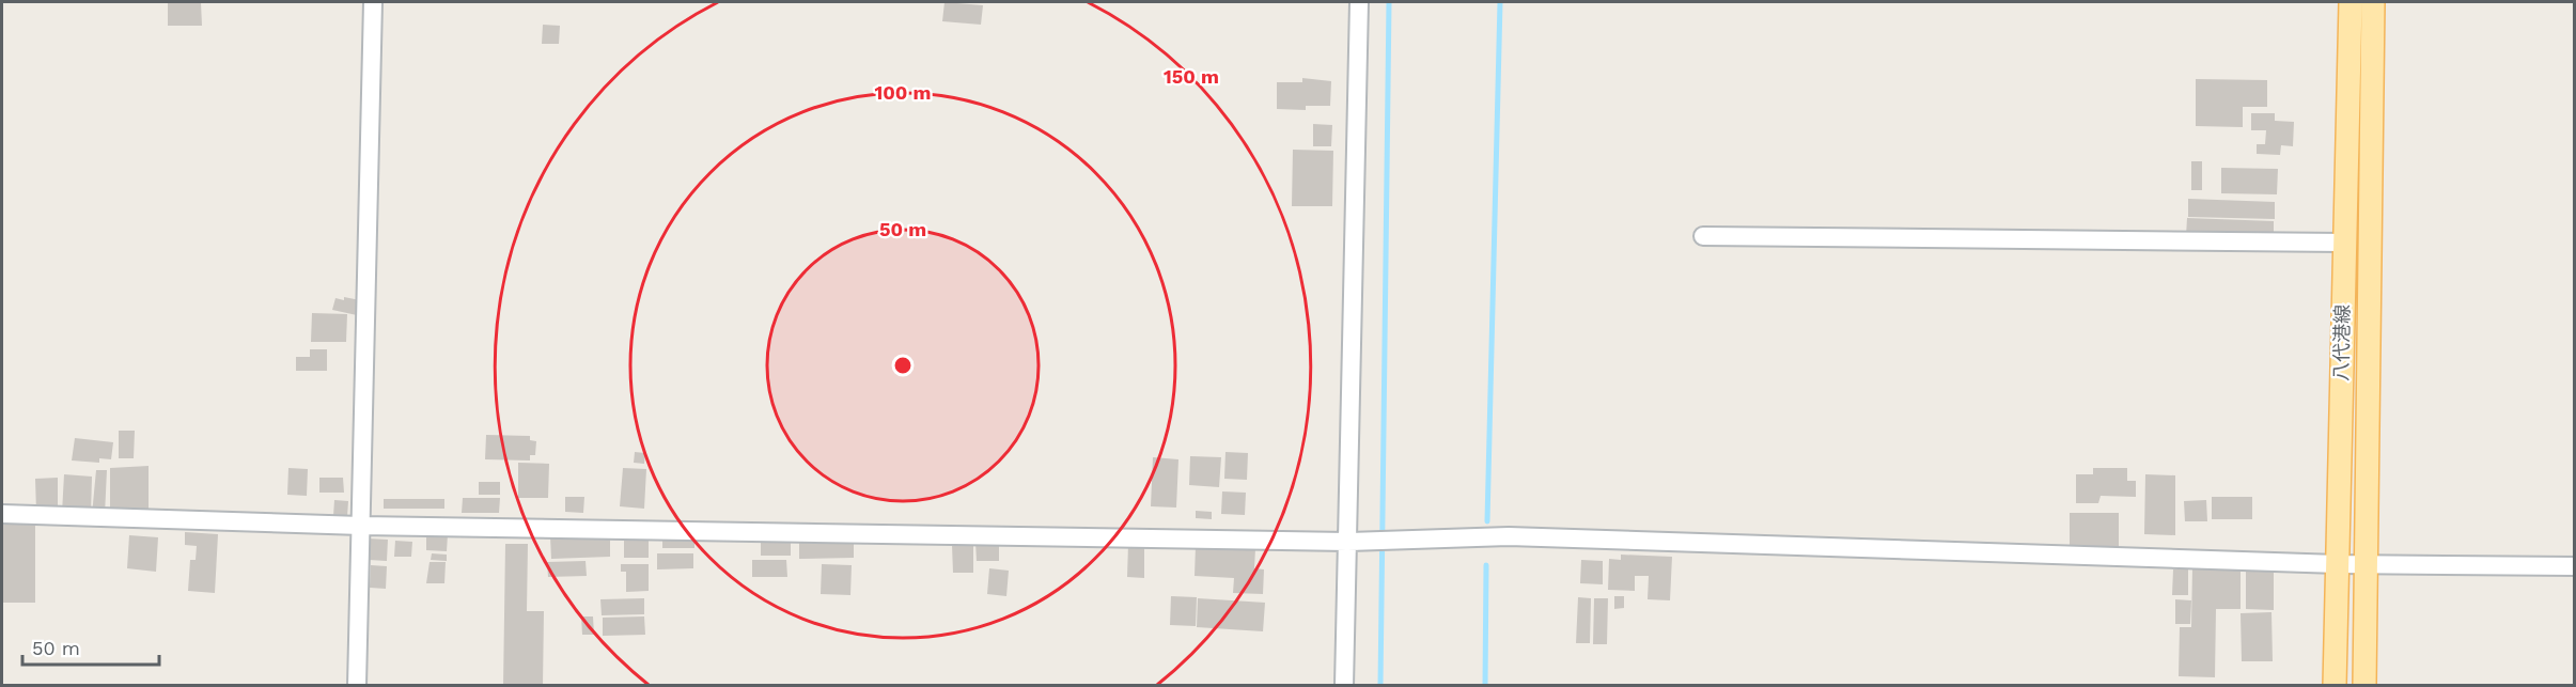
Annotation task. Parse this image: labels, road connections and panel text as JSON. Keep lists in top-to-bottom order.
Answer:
{
  "streets": {
    "main road": ["八代港線"]
  },
  "scale_bar": "50 m",
  "rings": ["150 m", "100 m", "50 m"]
}
